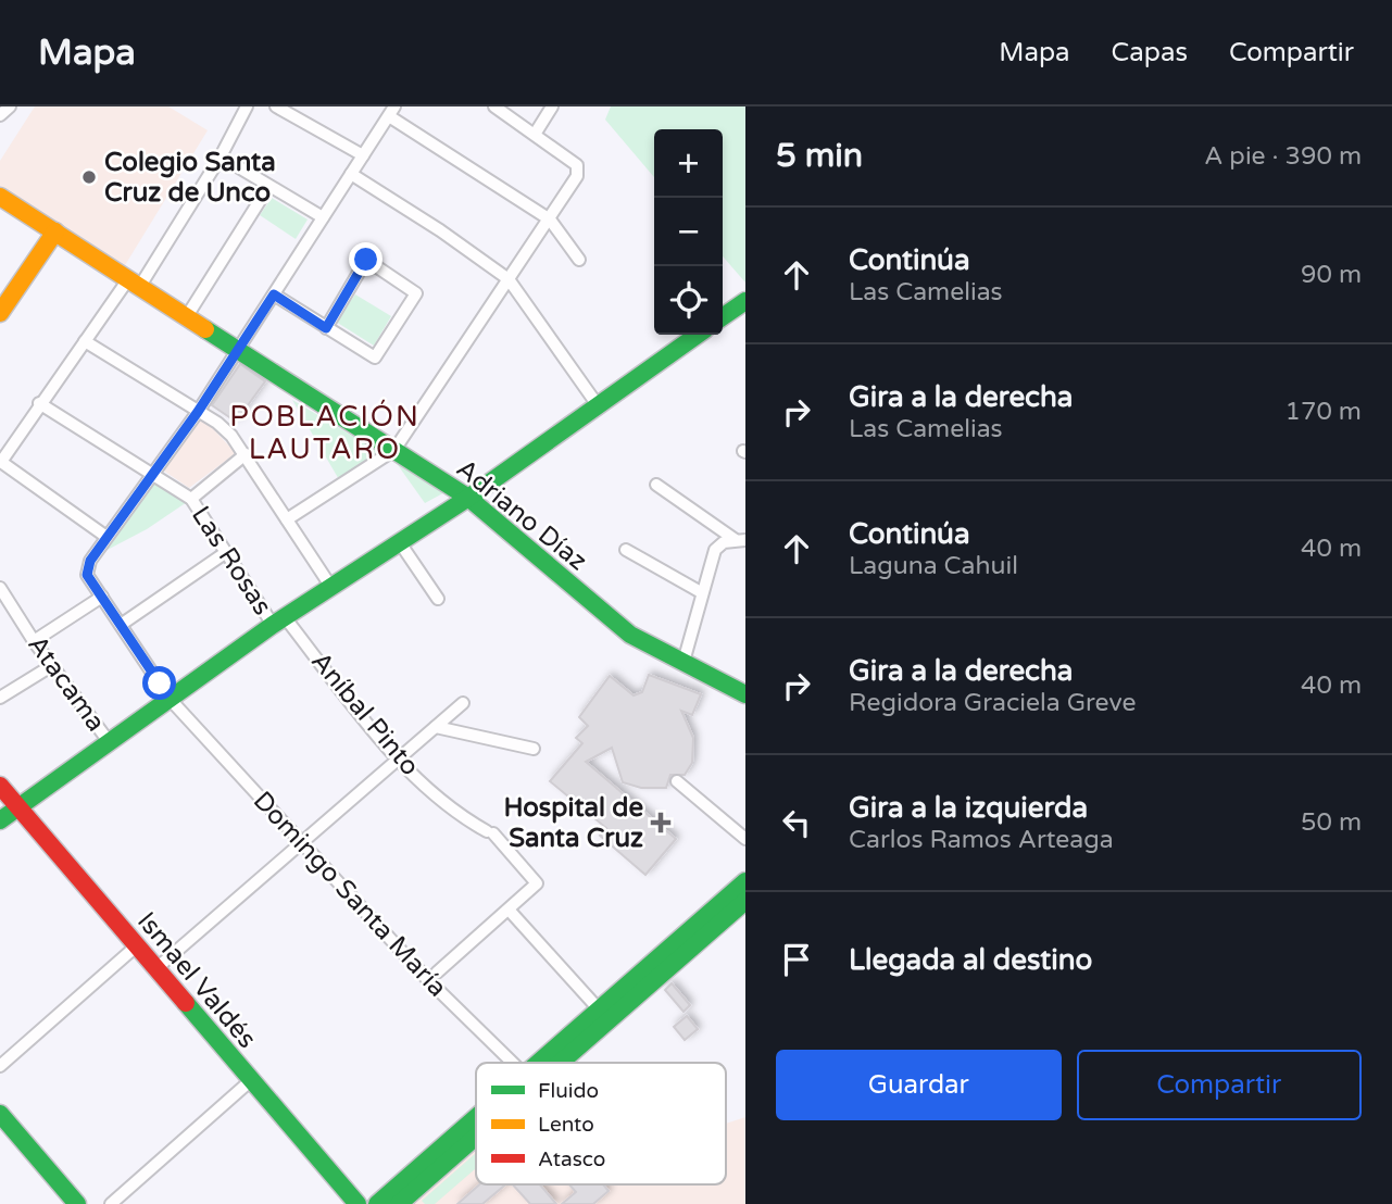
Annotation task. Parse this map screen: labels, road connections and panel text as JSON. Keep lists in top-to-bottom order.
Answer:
{
  "streets": {
    "main road": ["Adriano Díaz", "Ismael Valdés"],
    "street": [
      "Las Rosas",
      "Atacama",
      "Aníbal Pinto",
      "Domingo Santa María"
    ]
  },
  "crossings": [
    ["Las Rosas", "Aníbal Pinto"]
  ],
  "districts": ["POBLACIÓN LAUTARO"],
  "places": {
    "other": ["Colegio Santa Cruz de Unco"],
    "health": ["Hospital de Santa Cruz"]
  },
  "legend": ["Fluido", "Lento", "Atasco"],
  "page": {
    "header": "Mapa",
    "nav": ["Mapa", "Capas", "Compartir"],
    "heading": ["5 min", "A pie · 390 m"],
    "map_buttons": ["+", "−"],
    "list": [
      ["Continúa", "Las Camelias", "90 m"],
      ["Gira a la derecha", "Las Camelias", "170 m"],
      ["Continúa", "Laguna Cahuil", "40 m"],
      ["Gira a la derecha", "Regidora Graciela Greve", "40 m"],
      ["Gira a la izquierda", "Carlos Ramos Arteaga", "50 m"],
      "Llegada al destino"
    ],
    "buttons": ["Guardar", "Compartir"]
  }
}
